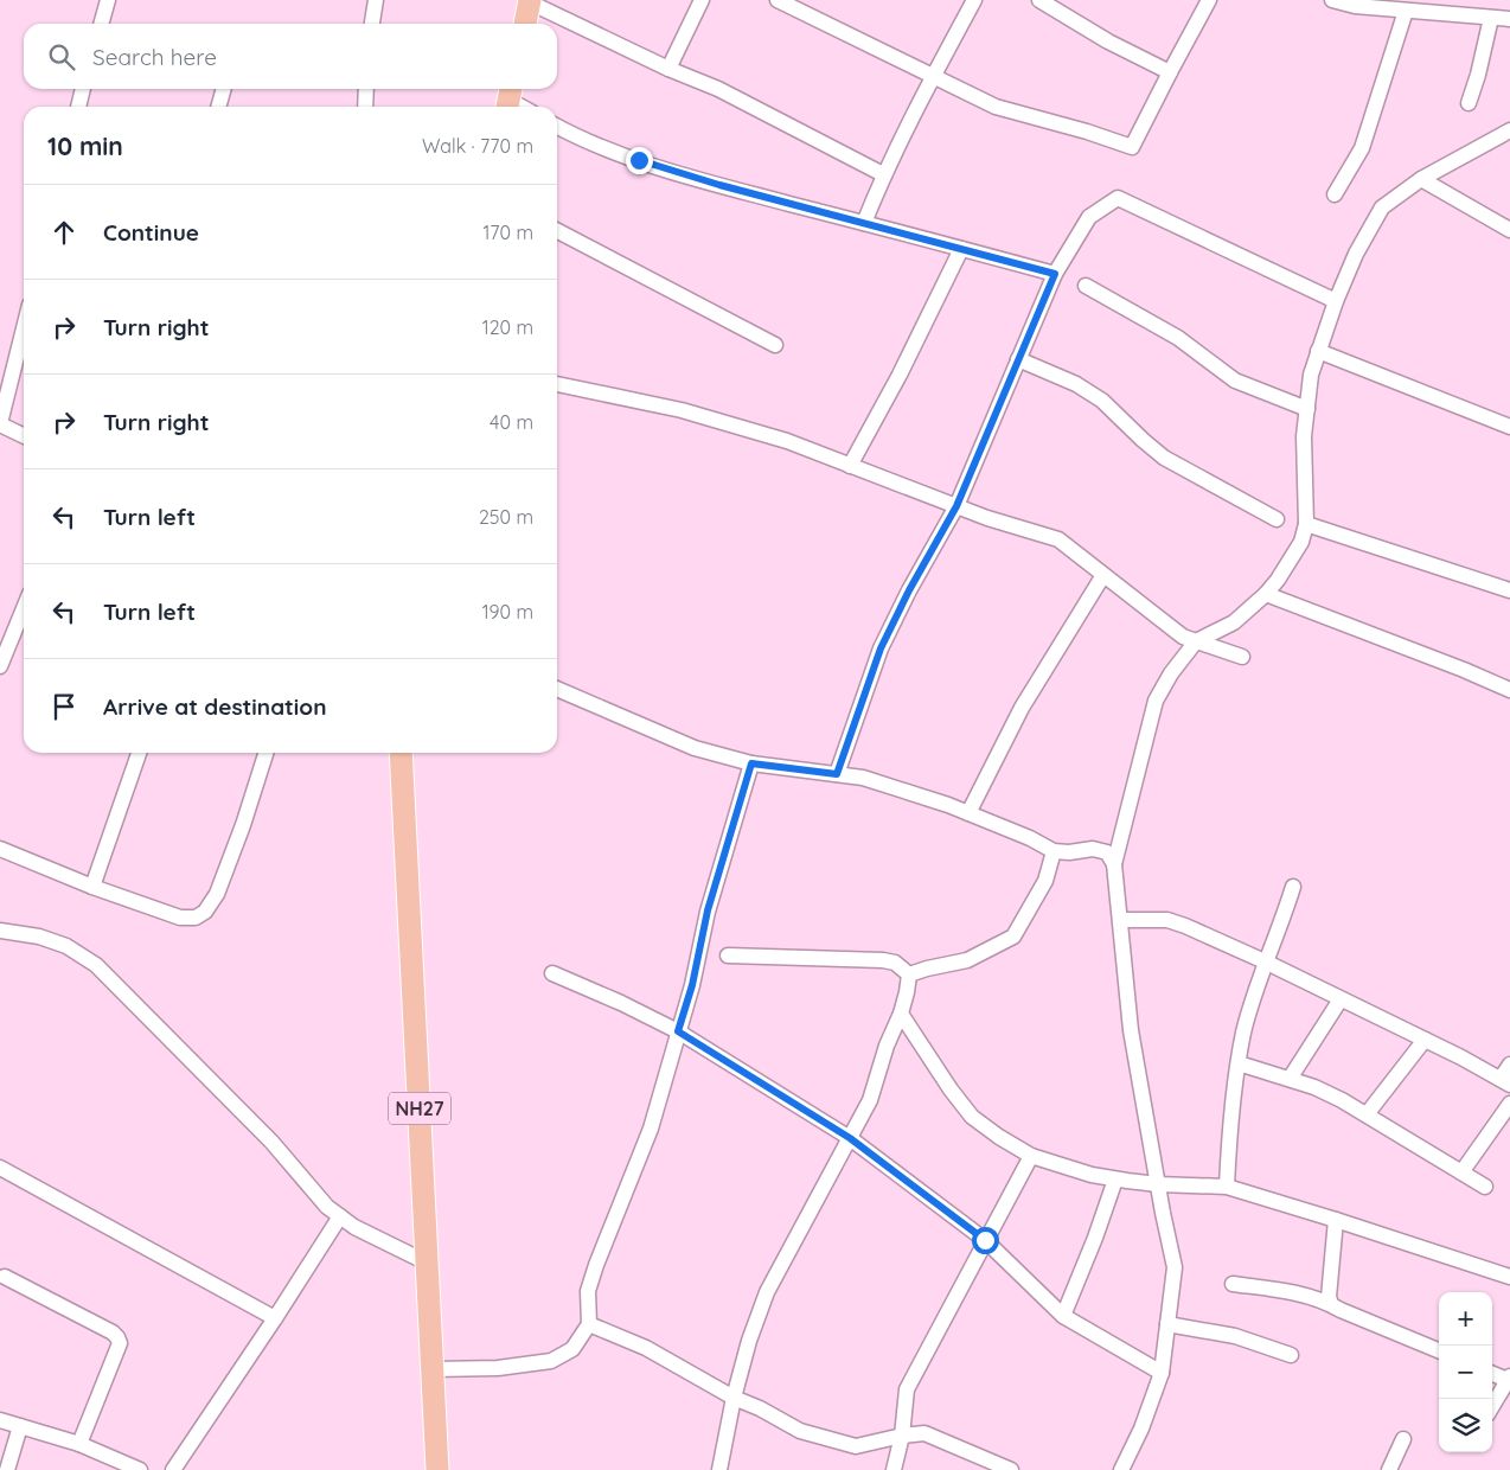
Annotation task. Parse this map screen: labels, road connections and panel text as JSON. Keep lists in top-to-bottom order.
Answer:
{
  "streets": {
    "highway": ["NH27"]
  },
  "page": {
    "search": "Search here",
    "heading": ["10 min", "Walk · 770 m"],
    "list": [
      ["Continue", "170 m"],
      ["Turn right", "120 m"],
      ["Turn right", "40 m"],
      ["Turn left", "250 m"],
      ["Turn left", "190 m"],
      "Arrive at destination"
    ],
    "map_buttons": ["+", "−"]
  }
}
